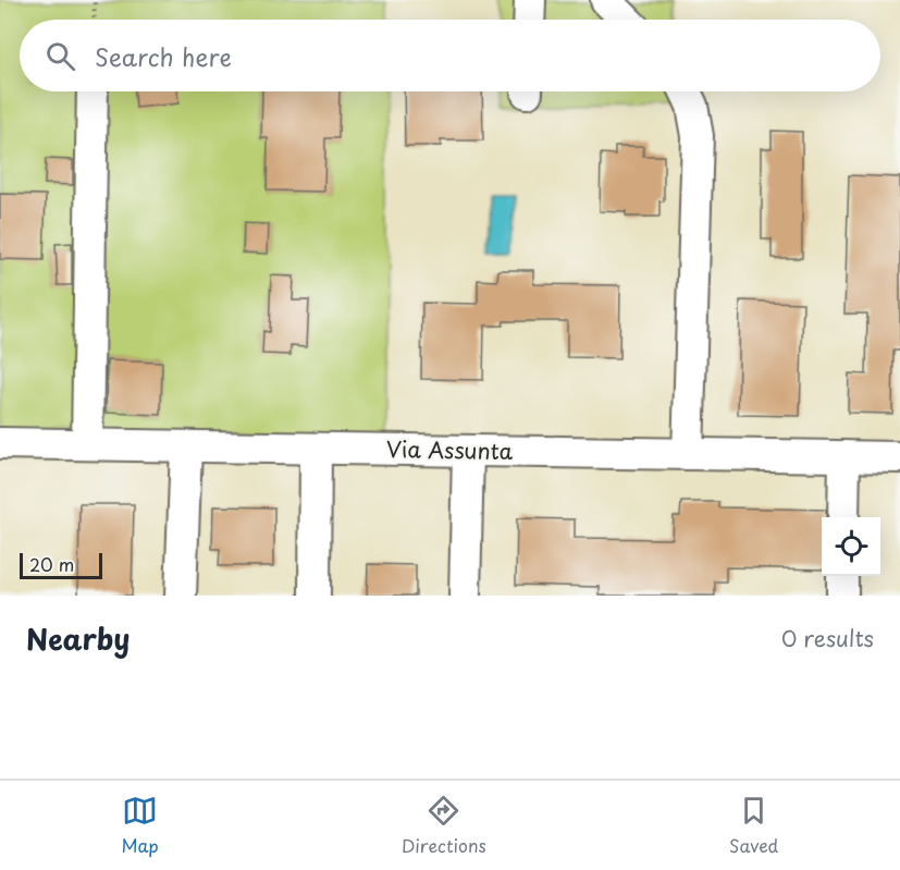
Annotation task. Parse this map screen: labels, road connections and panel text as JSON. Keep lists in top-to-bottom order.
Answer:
{
  "streets": {
    "street": ["Via Assunta"]
  },
  "scale_bar": "20 m",
  "page": {
    "search": "Search here",
    "scale": "20 m",
    "heading": ["Nearby", "0 results"],
    "nav": ["Map", "Directions", "Saved"]
  }
}
